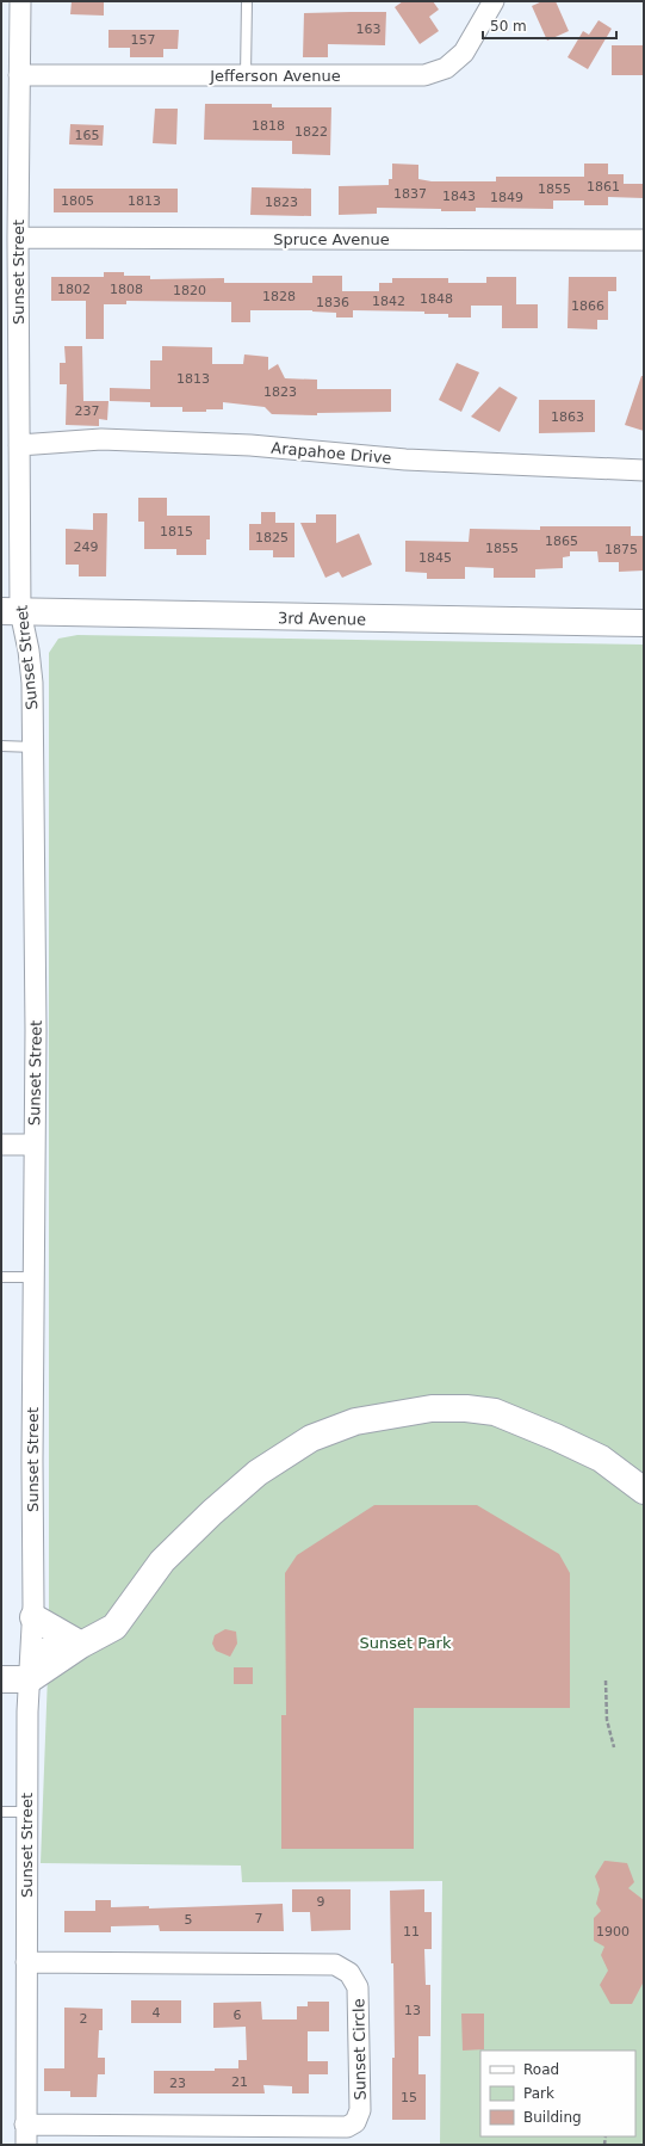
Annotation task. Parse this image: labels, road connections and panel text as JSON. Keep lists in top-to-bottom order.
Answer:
{
  "streets": {
    "street": [
      "Jefferson Avenue",
      "Spruce Avenue",
      "Sunset Street",
      "Arapahoe Drive",
      "3rd Avenue",
      "Sunset Circle"
    ]
  },
  "crossings": [
    ["Jefferson Avenue", "Sunset Street"],
    ["Spruce Avenue", "Sunset Street"],
    ["Sunset Street", "Arapahoe Drive"],
    ["Sunset Street", "3rd Avenue"],
    ["Sunset Street", "Sunset Circle"]
  ],
  "parks": ["Sunset Park"],
  "house_numbers": [
    "163",
    "157",
    "1818",
    "1822",
    "165",
    "1861",
    "1855",
    "1837",
    "1843",
    "1849",
    "1805",
    "1813",
    "1823",
    "1802",
    "1808",
    "1820",
    "1828",
    "1848",
    "1842",
    "1836",
    "1866",
    "1813",
    "1823",
    "237",
    "1863",
    "1815",
    "1825",
    "1865",
    "249",
    "1855",
    "1875",
    "1845",
    "9",
    "7",
    "5",
    "11",
    "1900",
    "13",
    "4",
    "6",
    "2",
    "21",
    "23",
    "15"
  ],
  "legend": ["Road", "Park", "Building"],
  "scale_bar": "50 m"
}
